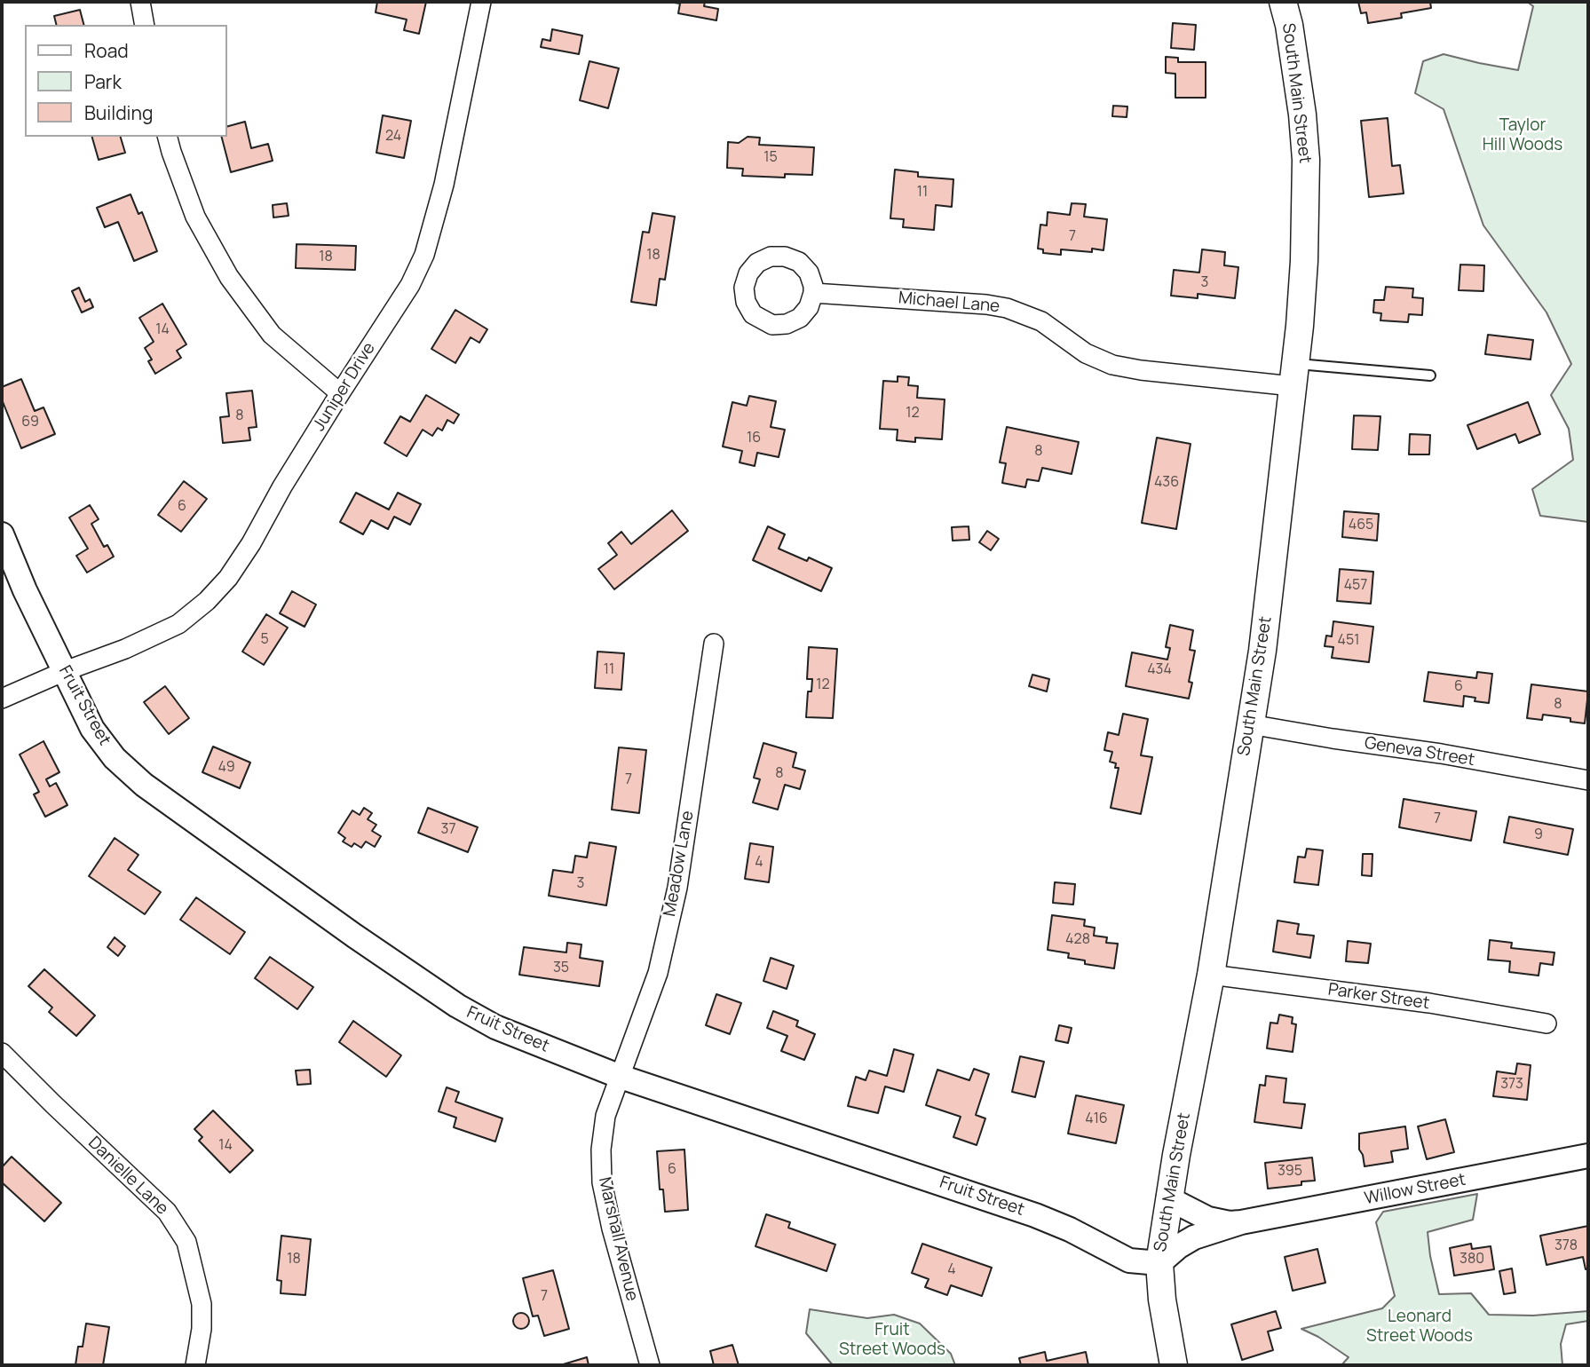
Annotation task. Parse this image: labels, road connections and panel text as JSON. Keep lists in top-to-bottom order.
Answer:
{
  "streets": {
    "main road": ["South Main Street"],
    "street": [
      "Michael Lane",
      "Juniper Drive",
      "Fruit Street",
      "Geneva Street",
      "Meadow Lane",
      "Parker Street",
      "Danielle Lane",
      "Willow Street",
      "Marshall Avenue"
    ]
  },
  "crossings": [
    ["South Main Street", "Michael Lane"],
    ["South Main Street", "Fruit Street"],
    ["South Main Street", "Geneva Street"],
    ["South Main Street", "Parker Street"],
    ["Juniper Drive", "Fruit Street"],
    ["Fruit Street", "Meadow Lane"],
    ["Fruit Street", "Marshall Avenue"],
    ["Meadow Lane", "Marshall Avenue"]
  ],
  "parks": ["Taylor Hill Woods", "Leonard Street Woods", "Fruit Street Woods"],
  "house_numbers": [
    "24",
    "15",
    "11",
    "7",
    "18",
    "18",
    "3",
    "14",
    "12",
    "8",
    "69",
    "16",
    "8",
    "436",
    "6",
    "465",
    "457",
    "5",
    "451",
    "11",
    "434",
    "12",
    "6",
    "8",
    "49",
    "8",
    "7",
    "7",
    "37",
    "9",
    "4",
    "3",
    "428",
    "35",
    "373",
    "416",
    "14",
    "6",
    "395",
    "378",
    "18",
    "380",
    "4",
    "7"
  ],
  "legend": ["Road", "Park", "Building"]
}
